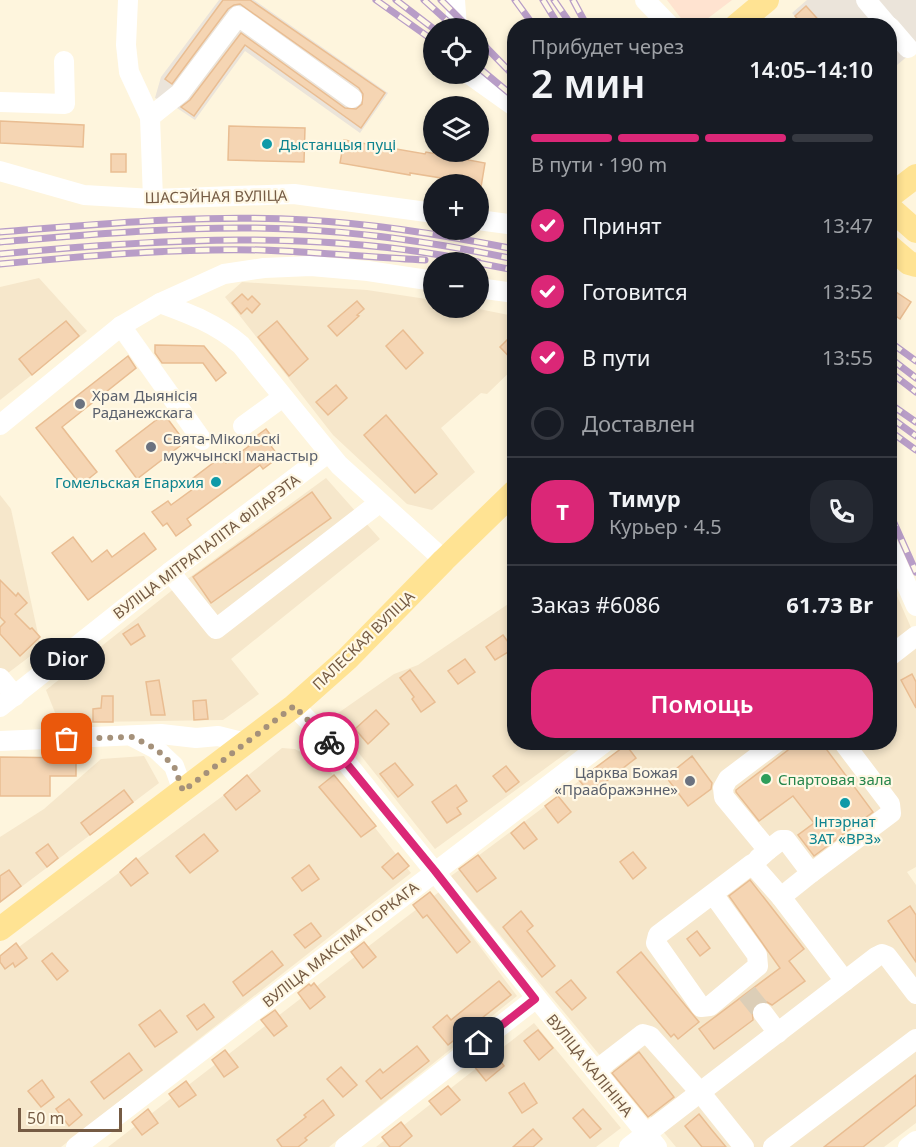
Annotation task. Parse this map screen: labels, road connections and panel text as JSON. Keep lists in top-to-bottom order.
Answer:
{
  "streets": {
    "main road": ["ПАЛЕСКАЯ ВУЛІЦА"],
    "street": [
      "ШАСЭЙНАЯ ВУЛІЦА",
      "ВУЛІЦА МІТРАПАЛІТА ФІЛАРЭТА",
      "ВУЛІЦА МАКСІМА ГОРКАГА",
      "ВУЛІЦА КАЛІНІНА"
    ]
  },
  "crossings": [
    ["ПАЛЕСКАЯ ВУЛІЦА", "ВУЛІЦА КАЛІНІНА"],
    ["ВУЛІЦА МАКСІМА ГОРКАГА", "ВУЛІЦА КАЛІНІНА"]
  ],
  "places": [
    "Дыстанцыя пуці",
    "Храм Дыянісія Раданежскага",
    "Свята-Мікольскі мужчынскі манастыр",
    "Гомельская Епархия",
    "Dior",
    "Спартовая зала",
    "Царква Божая «Праабражэнне»",
    "Інтэрнат ЗАТ «ВРЗ»"
  ],
  "scale_bar": "50 m",
  "page": {
    "map_buttons": ["+", "−"],
    "heading": ["2 мин", "Прибудет через", "14:05–14:10"],
    "panel": [
      "Тимур",
      "Курьер · 4.5",
      "Заказ #6086",
      "61.73 Br"
    ],
    "bar": "В пути · 190 m",
    "list": [
      ["Принят", "13:47"],
      ["Готовится", "13:52"],
      ["В пути", "13:55"],
      "Доставлен"
    ],
    "round": "Т",
    "bubble": "Dior",
    "buttons": "Помощь",
    "scale": "50 m"
  }
}
